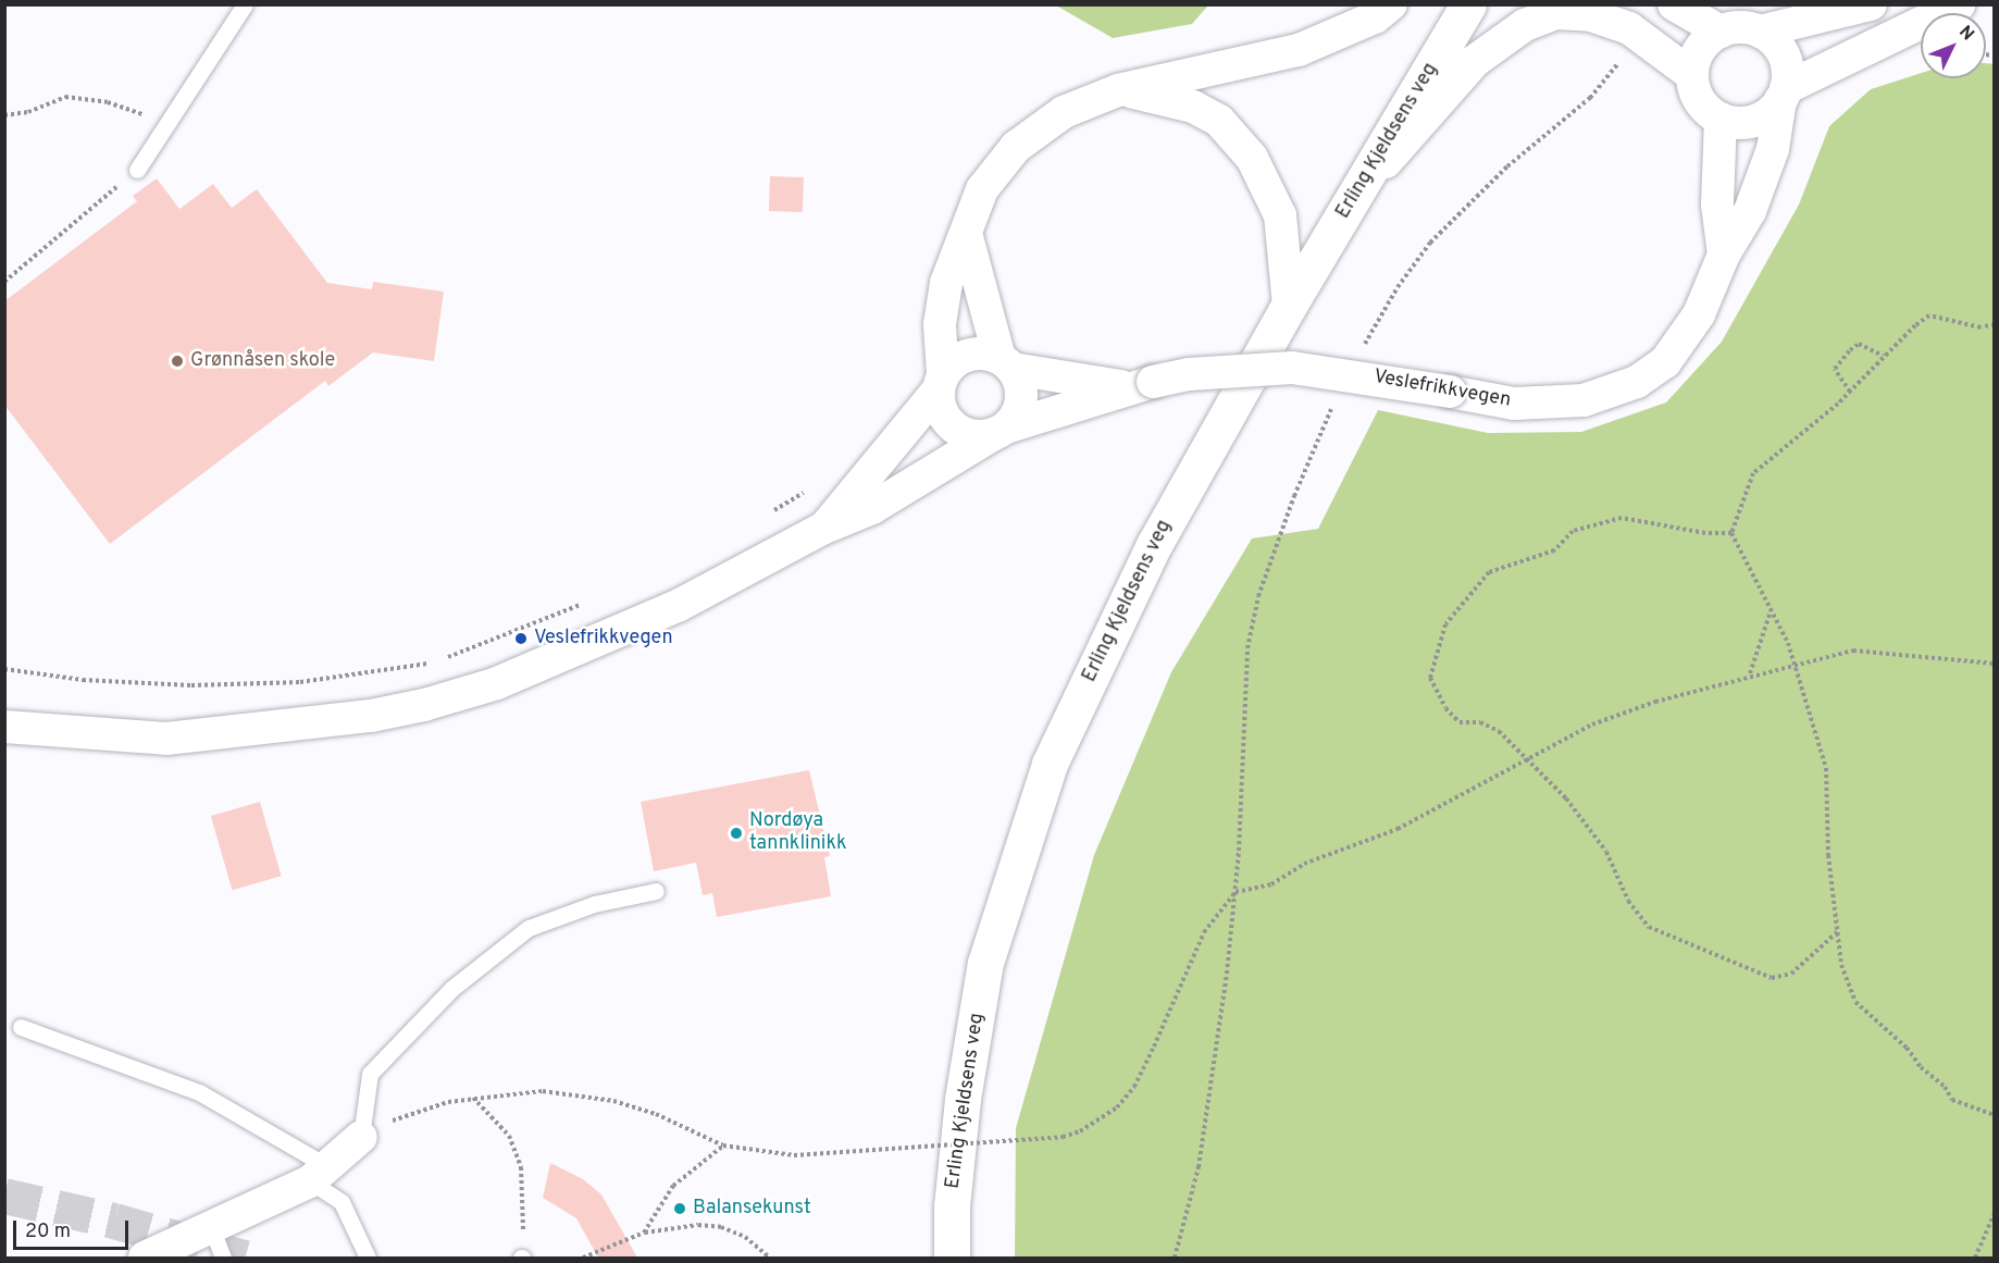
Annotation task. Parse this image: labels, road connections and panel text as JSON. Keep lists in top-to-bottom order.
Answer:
{
  "streets": {
    "highway": ["Erling Kjeldsens veg"],
    "street": ["Veslefrikkvegen"]
  },
  "places": [
    "Grønnåsen skole",
    "Veslefrikkvegen",
    "Nordøya tannklinikk",
    "Balansekunst"
  ],
  "scale_bar": "20 m",
  "north": "top right"
}
